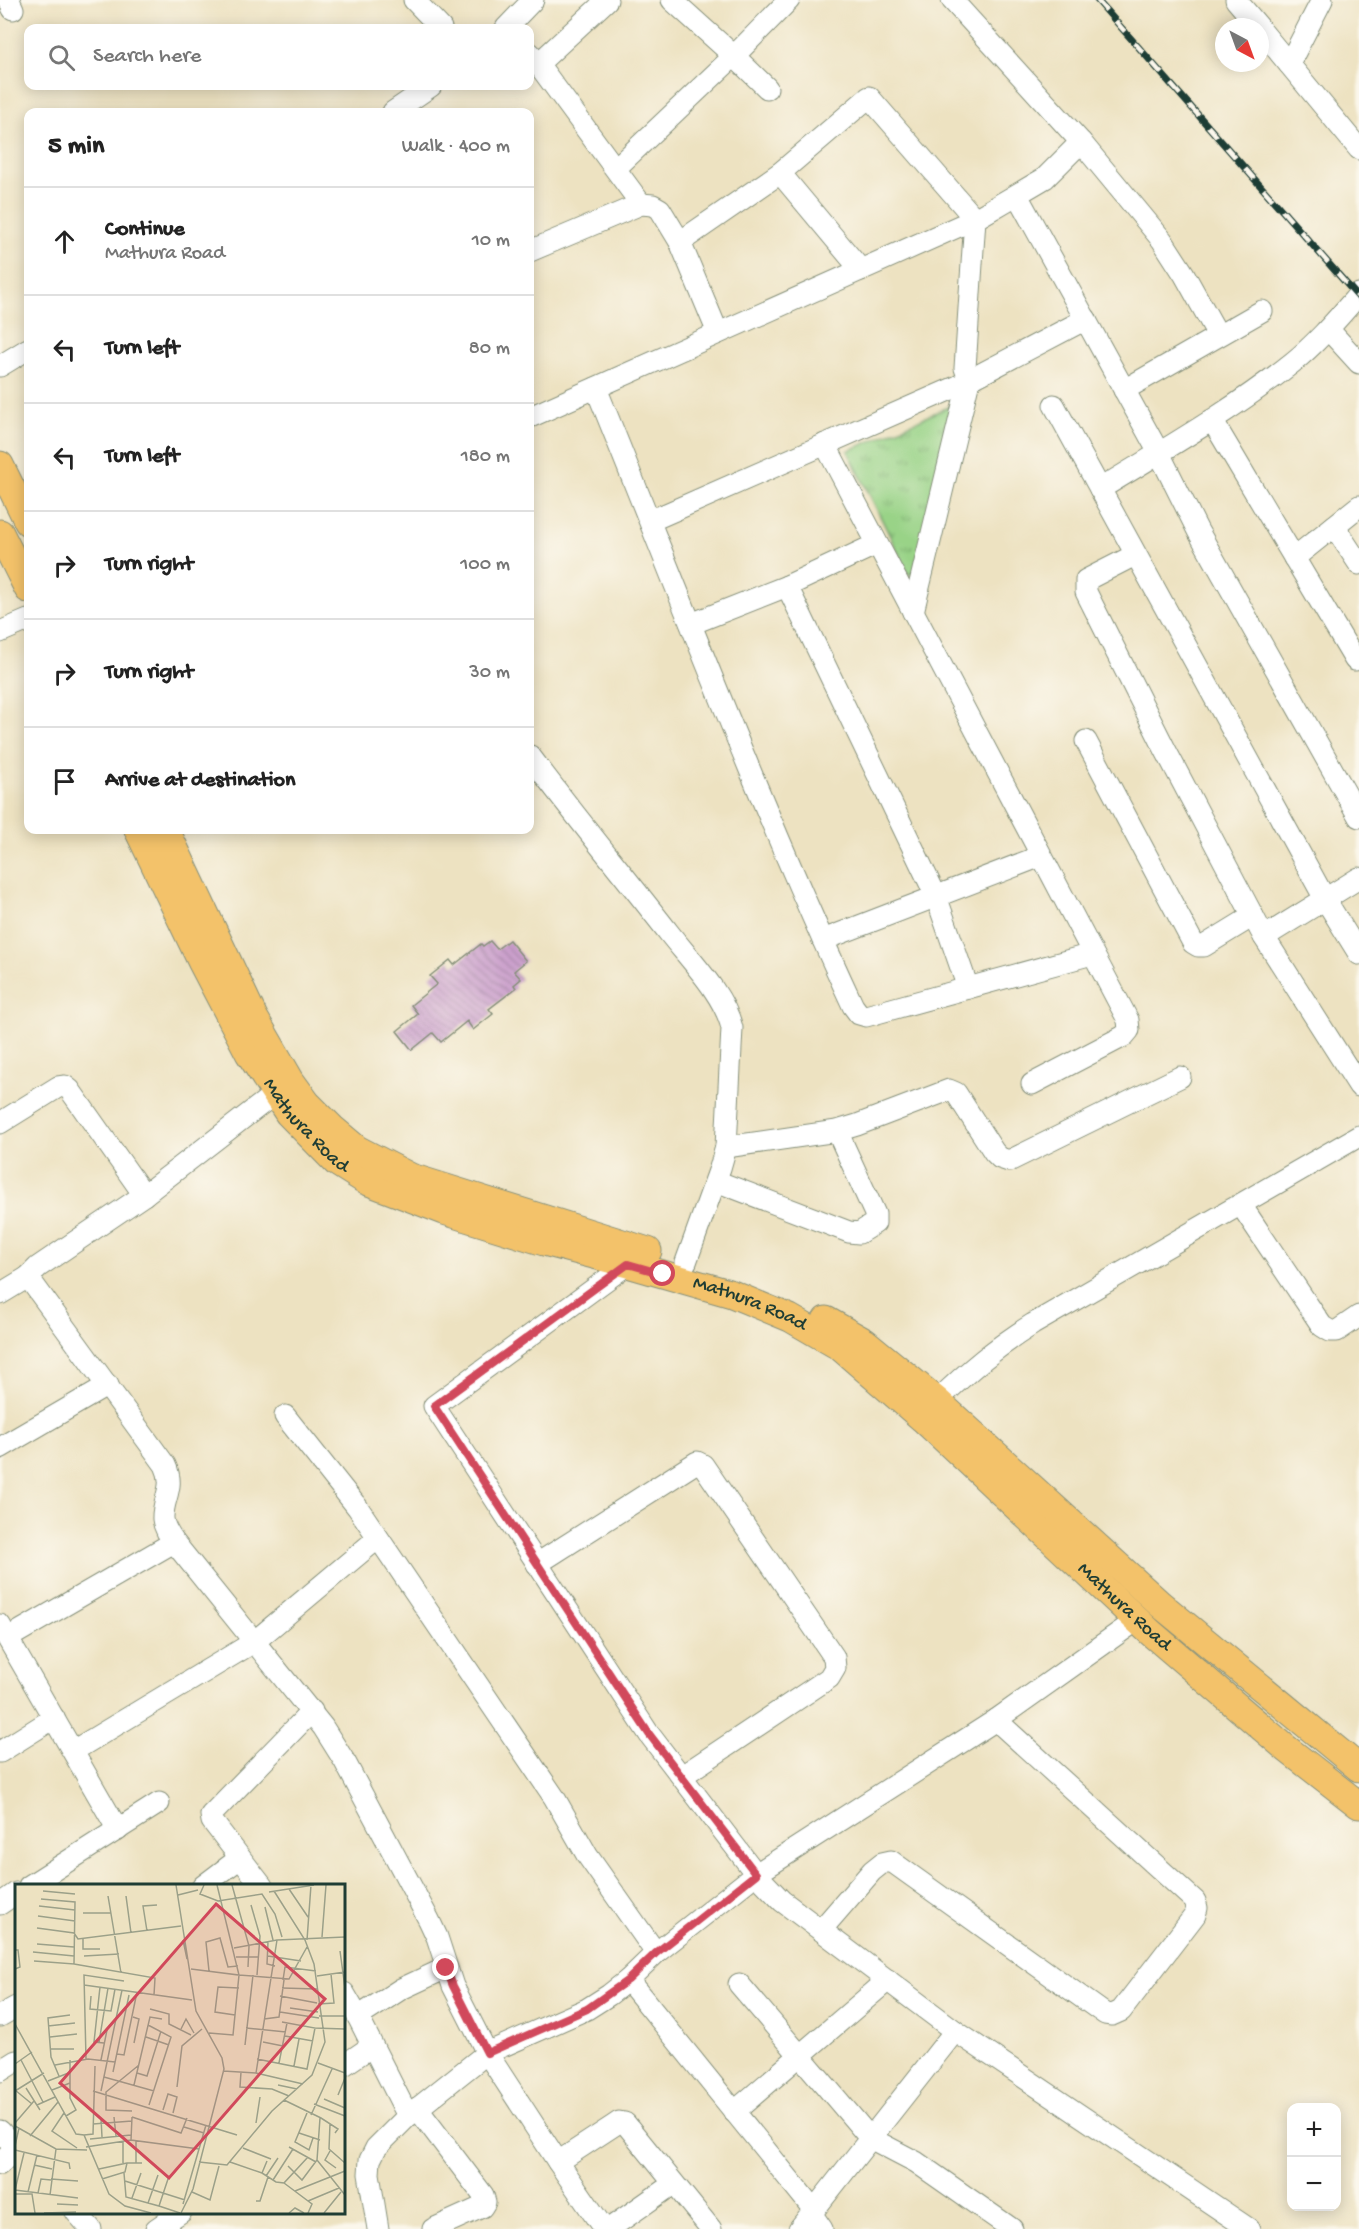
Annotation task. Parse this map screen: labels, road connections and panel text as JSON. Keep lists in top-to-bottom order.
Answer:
{
  "streets": {
    "main road": ["Mathura Road"]
  },
  "north": "bottom right",
  "page": {
    "search": "Search here",
    "heading": ["5 min", "Walk · 400 m"],
    "list": [
      ["Continue", "Mathura Road", "10 m"],
      ["Turn left", "80 m"],
      ["Turn left", "180 m"],
      ["Turn right", "100 m"],
      ["Turn right", "30 m"],
      "Arrive at destination"
    ],
    "map_buttons": ["+", "−"]
  }
}
